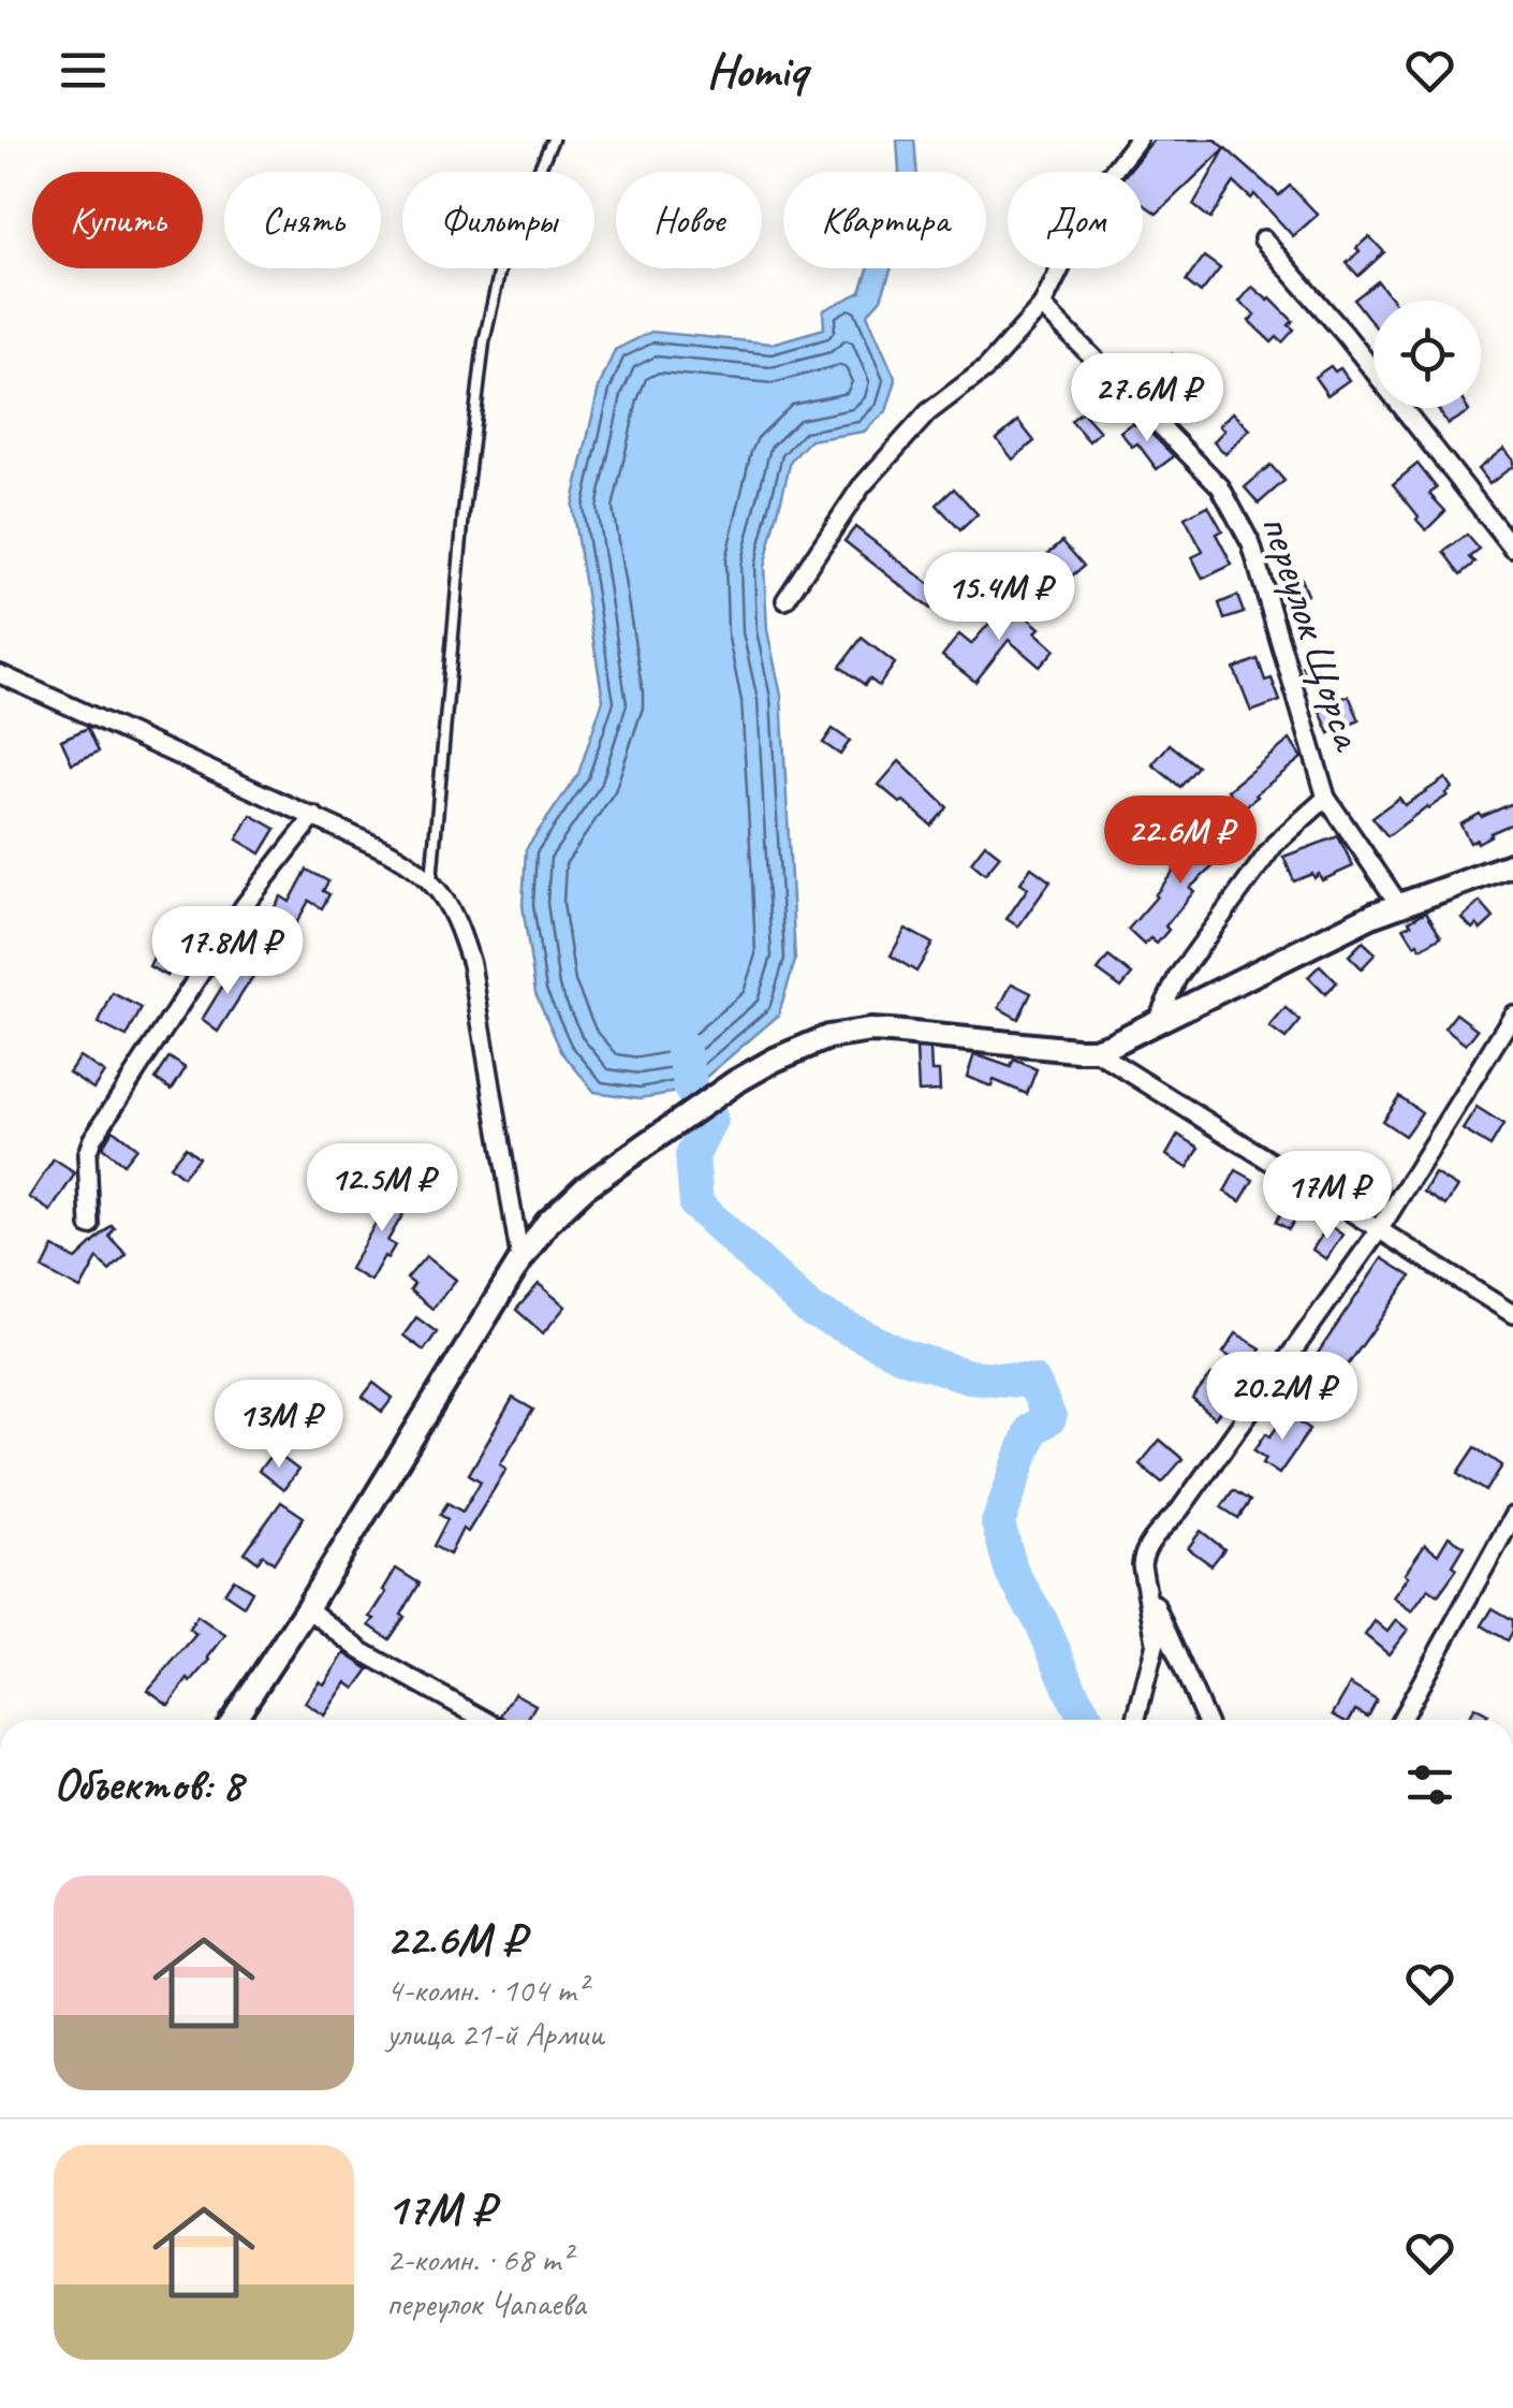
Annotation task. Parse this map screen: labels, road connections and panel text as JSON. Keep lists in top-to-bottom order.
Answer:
{
  "streets": {
    "street": ["переулок Щорса"]
  },
  "page": {
    "header": "Homiq",
    "chip": [
      "Купить",
      "Снять",
      "Фильтры",
      "Новое",
      "Квартира",
      "Дом"
    ],
    "price": [
      "27.6M ₽",
      "15.4M ₽",
      "22.6M ₽",
      "17.8M ₽",
      "12.5M ₽",
      "17M ₽",
      "20.2M ₽",
      "13M ₽"
    ],
    "heading": "Объектов: 8",
    "list": [
      {
        "name": "22.6M ₽",
        "note": "4-комн. · 104 m² · улица 21-й Армии"
      },
      {
        "name": "17M ₽",
        "note": "2-комн. · 68 m² · переулок Чапаева"
      }
    ]
  }
}
